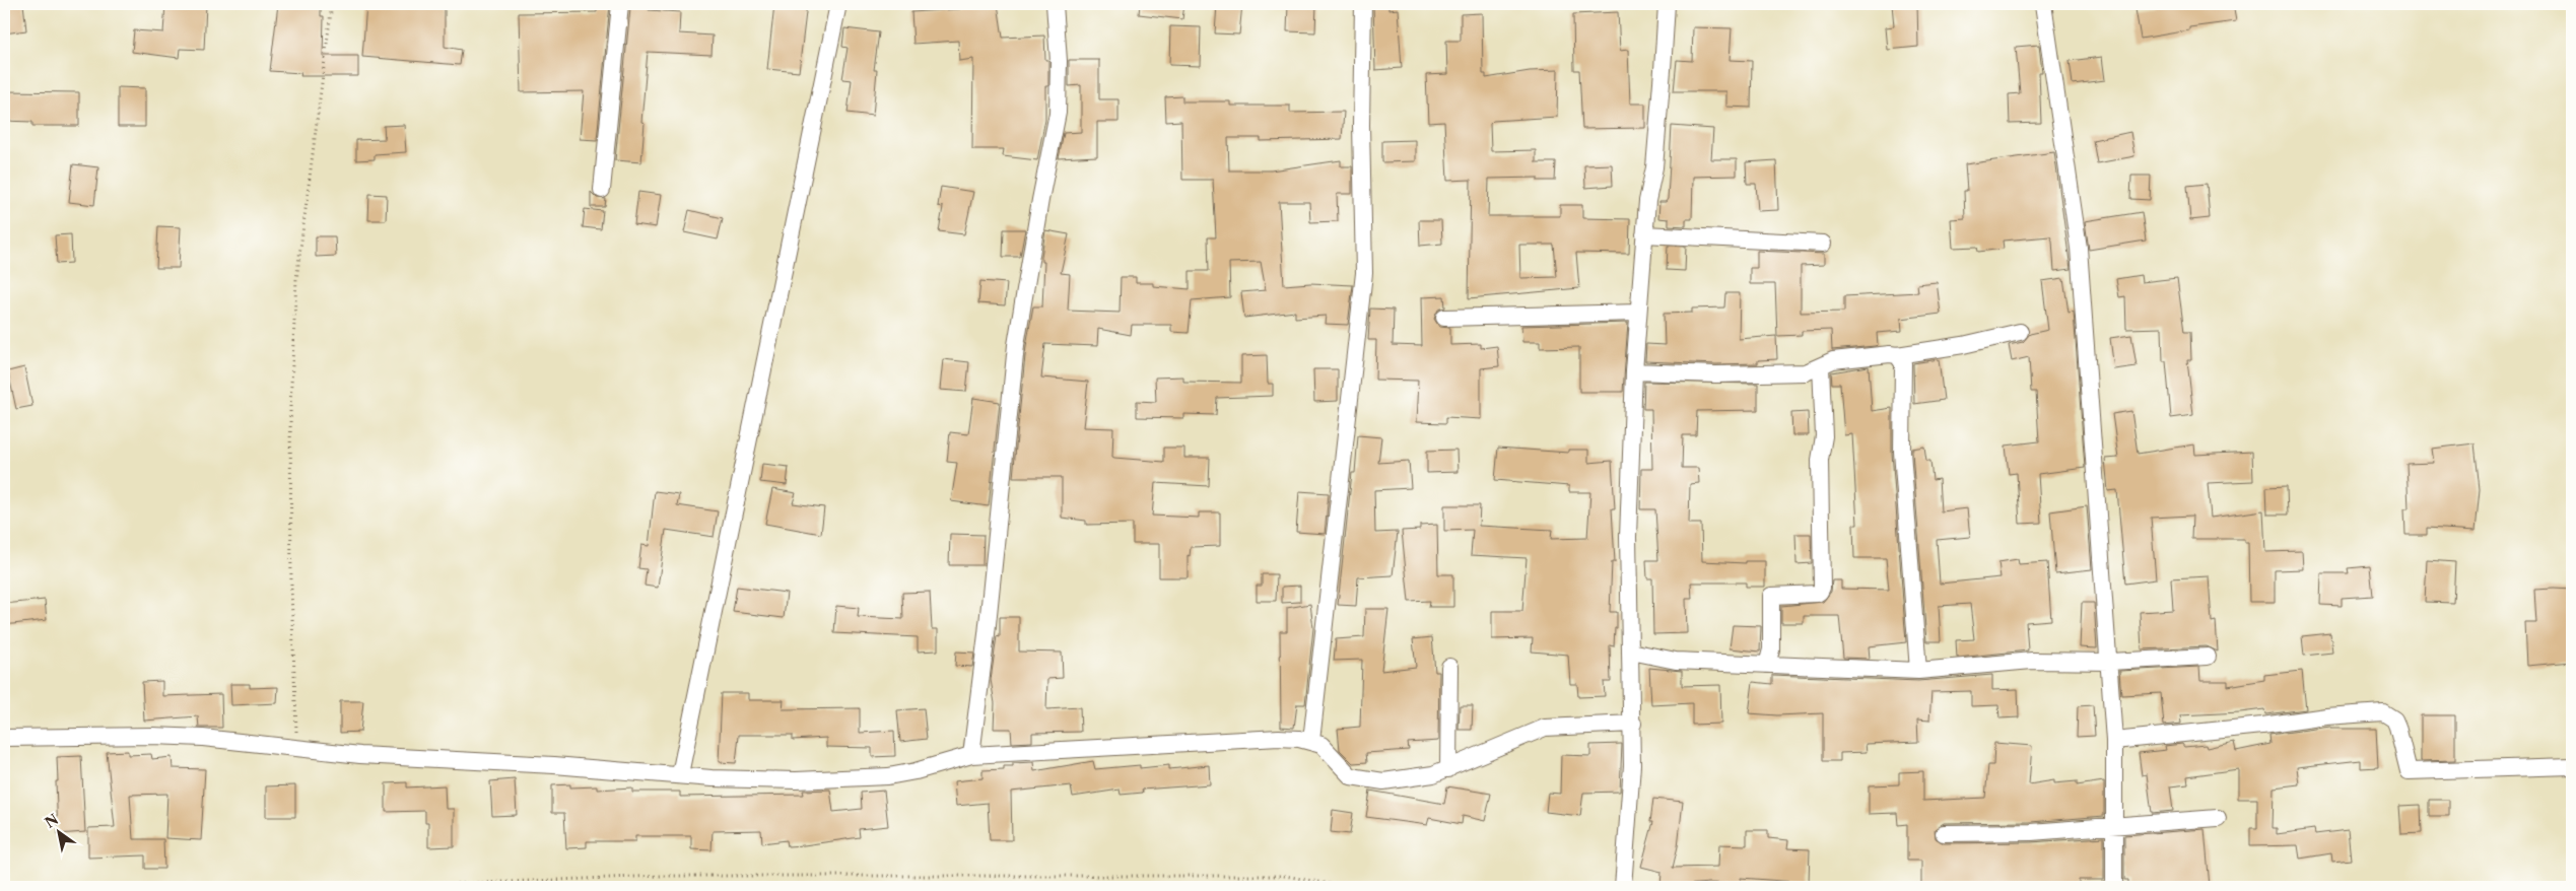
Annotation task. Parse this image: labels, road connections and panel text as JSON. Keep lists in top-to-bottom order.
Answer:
{
  "north": "top left"
}
